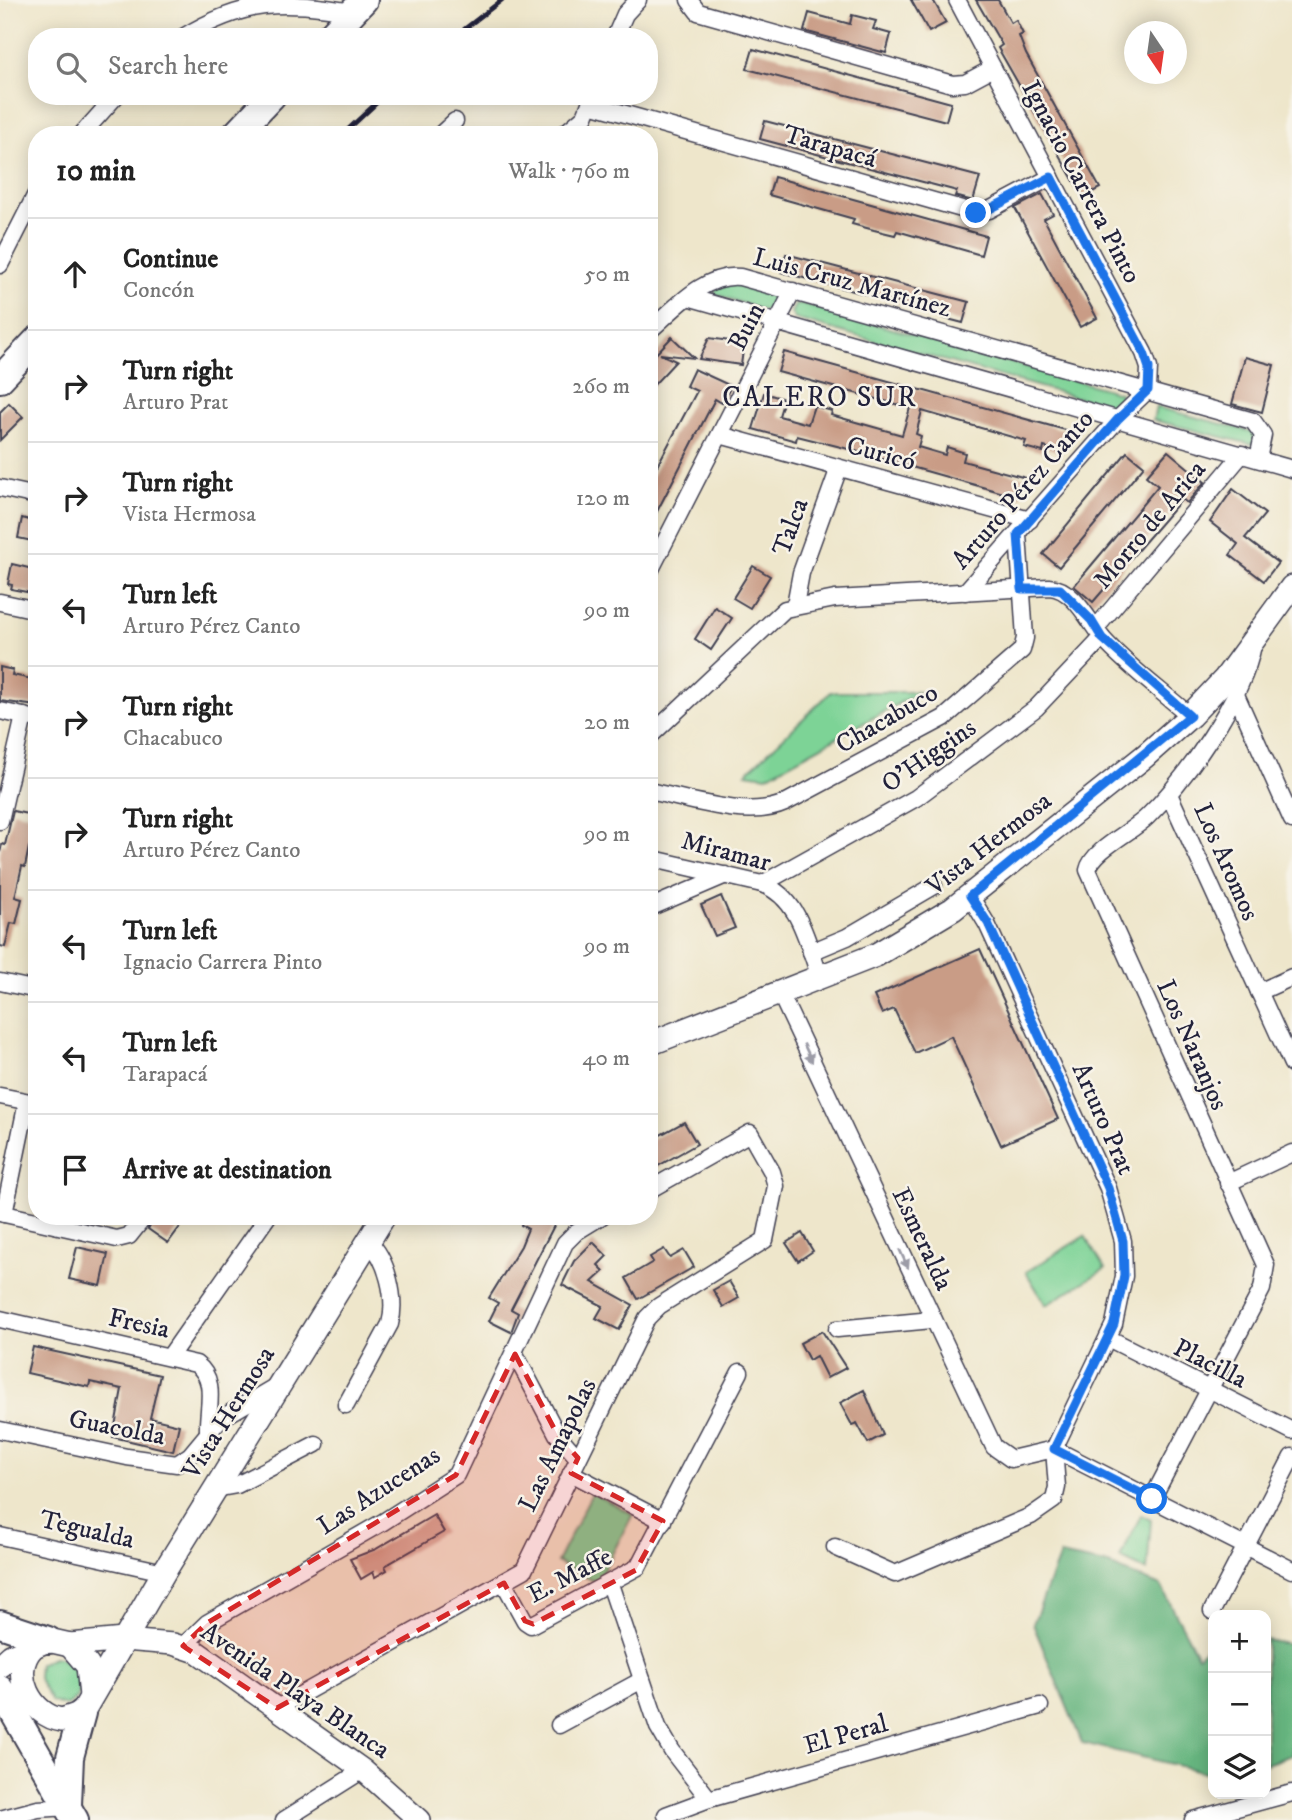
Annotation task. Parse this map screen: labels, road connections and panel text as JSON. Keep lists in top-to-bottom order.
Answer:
{
  "streets": {
    "main road": ["Vista Hermosa"],
    "street": [
      "Tarapacá",
      "Ignacio Carrera Pinto",
      "Luis Cruz Martínez",
      "Buin",
      "Curicó",
      "Arturo Pérez Canto",
      "Morro de Arica",
      "Talca",
      "Chacabuco",
      "O'Higgins",
      "Miramar",
      "Los Aromos",
      "Los Naranjos",
      "Arturo Prat",
      "Esmeralda",
      "Fresia",
      "Placilla",
      "Guacolda",
      "Las Amapolas",
      "Las Azucenas",
      "Tegualda",
      "E. Maffe",
      "Avenida Playa Blanca",
      "El Peral"
    ]
  },
  "crossings": [
    ["Tarapacá", "Ignacio Carrera Pinto"],
    ["Ignacio Carrera Pinto", "Luis Cruz Martínez"],
    ["Ignacio Carrera Pinto", "Arturo Pérez Canto"],
    ["Luis Cruz Martínez", "Buin"],
    ["Luis Cruz Martínez", "Arturo Pérez Canto"],
    ["Luis Cruz Martínez", "Morro de Arica"],
    ["Buin", "Curicó"],
    ["Curicó", "Arturo Pérez Canto"],
    ["Curicó", "Talca"],
    ["Arturo Pérez Canto", "Morro de Arica"],
    ["Arturo Pérez Canto", "Talca"],
    ["Arturo Pérez Canto", "Chacabuco"],
    ["Arturo Pérez Canto", "O'Higgins"],
    ["Arturo Pérez Canto", "Vista Hermosa"],
    ["Morro de Arica", "O'Higgins"],
    ["O'Higgins", "Miramar"],
    ["Vista Hermosa", "Miramar"],
    ["Vista Hermosa", "Los Naranjos"],
    ["Vista Hermosa", "Arturo Prat"],
    ["Vista Hermosa", "Esmeralda"],
    ["Vista Hermosa", "Guacolda"],
    ["Vista Hermosa", "Tegualda"],
    ["Vista Hermosa", "Avenida Playa Blanca"],
    ["Los Aromos", "Los Naranjos"],
    ["Los Naranjos", "Placilla"],
    ["Arturo Prat", "Esmeralda"],
    ["Arturo Prat", "Placilla"],
    ["Fresia", "Guacolda"],
    ["Las Amapolas", "E. Maffe"],
    ["Las Amapolas", "Avenida Playa Blanca"],
    ["Las Azucenas", "Avenida Playa Blanca"]
  ],
  "one_way": ["Esmeralda"],
  "districts": ["CALERO SUR"],
  "north": "bottom",
  "page": {
    "search": "Search here",
    "heading": ["10 min", "Walk · 760 m"],
    "list": [
      ["Continue", "Concón", "50 m"],
      ["Turn right", "Arturo Prat", "260 m"],
      ["Turn right", "Vista Hermosa", "120 m"],
      ["Turn left", "Arturo Pérez Canto", "90 m"],
      ["Turn right", "Chacabuco", "20 m"],
      ["Turn right", "Arturo Pérez Canto", "90 m"],
      ["Turn left", "Ignacio Carrera Pinto", "90 m"],
      ["Turn left", "Tarapacá", "40 m"],
      "Arrive at destination"
    ],
    "map_buttons": ["+", "−"]
  }
}
